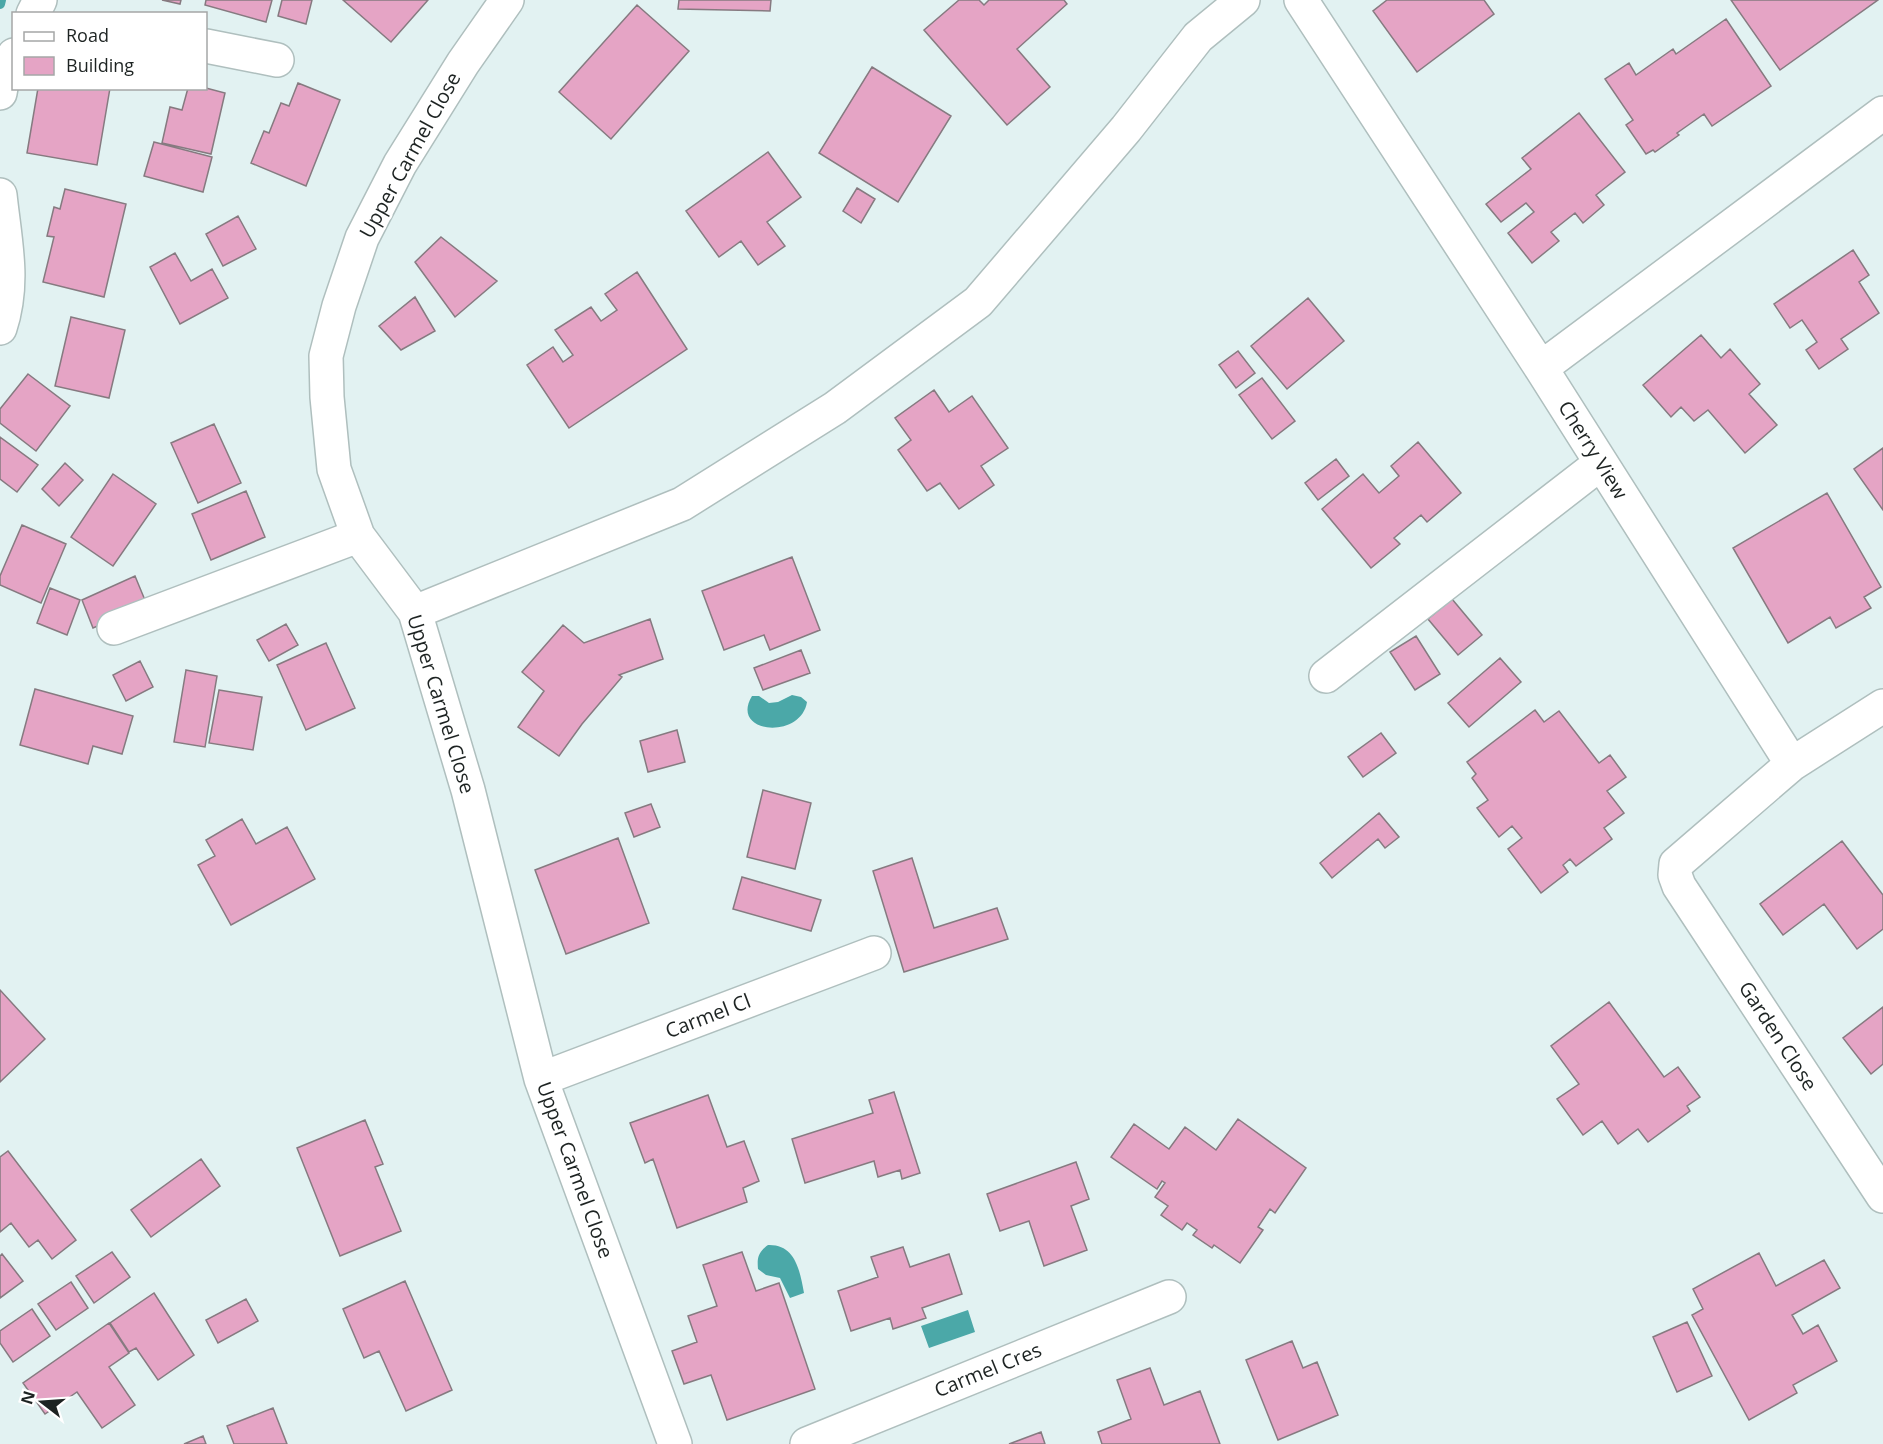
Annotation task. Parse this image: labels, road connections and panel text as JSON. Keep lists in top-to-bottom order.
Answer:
{
  "streets": {
    "street": [
      "Upper Carmel Close",
      "Cherry View",
      "Carmel Cl",
      "Garden Close",
      "Carmel Cres"
    ]
  },
  "crossings": [
    ["Upper Carmel Close", "Carmel Cl"],
    ["Cherry View", "Garden Close"]
  ],
  "legend": ["Road", "Building"],
  "north": "left"
}
